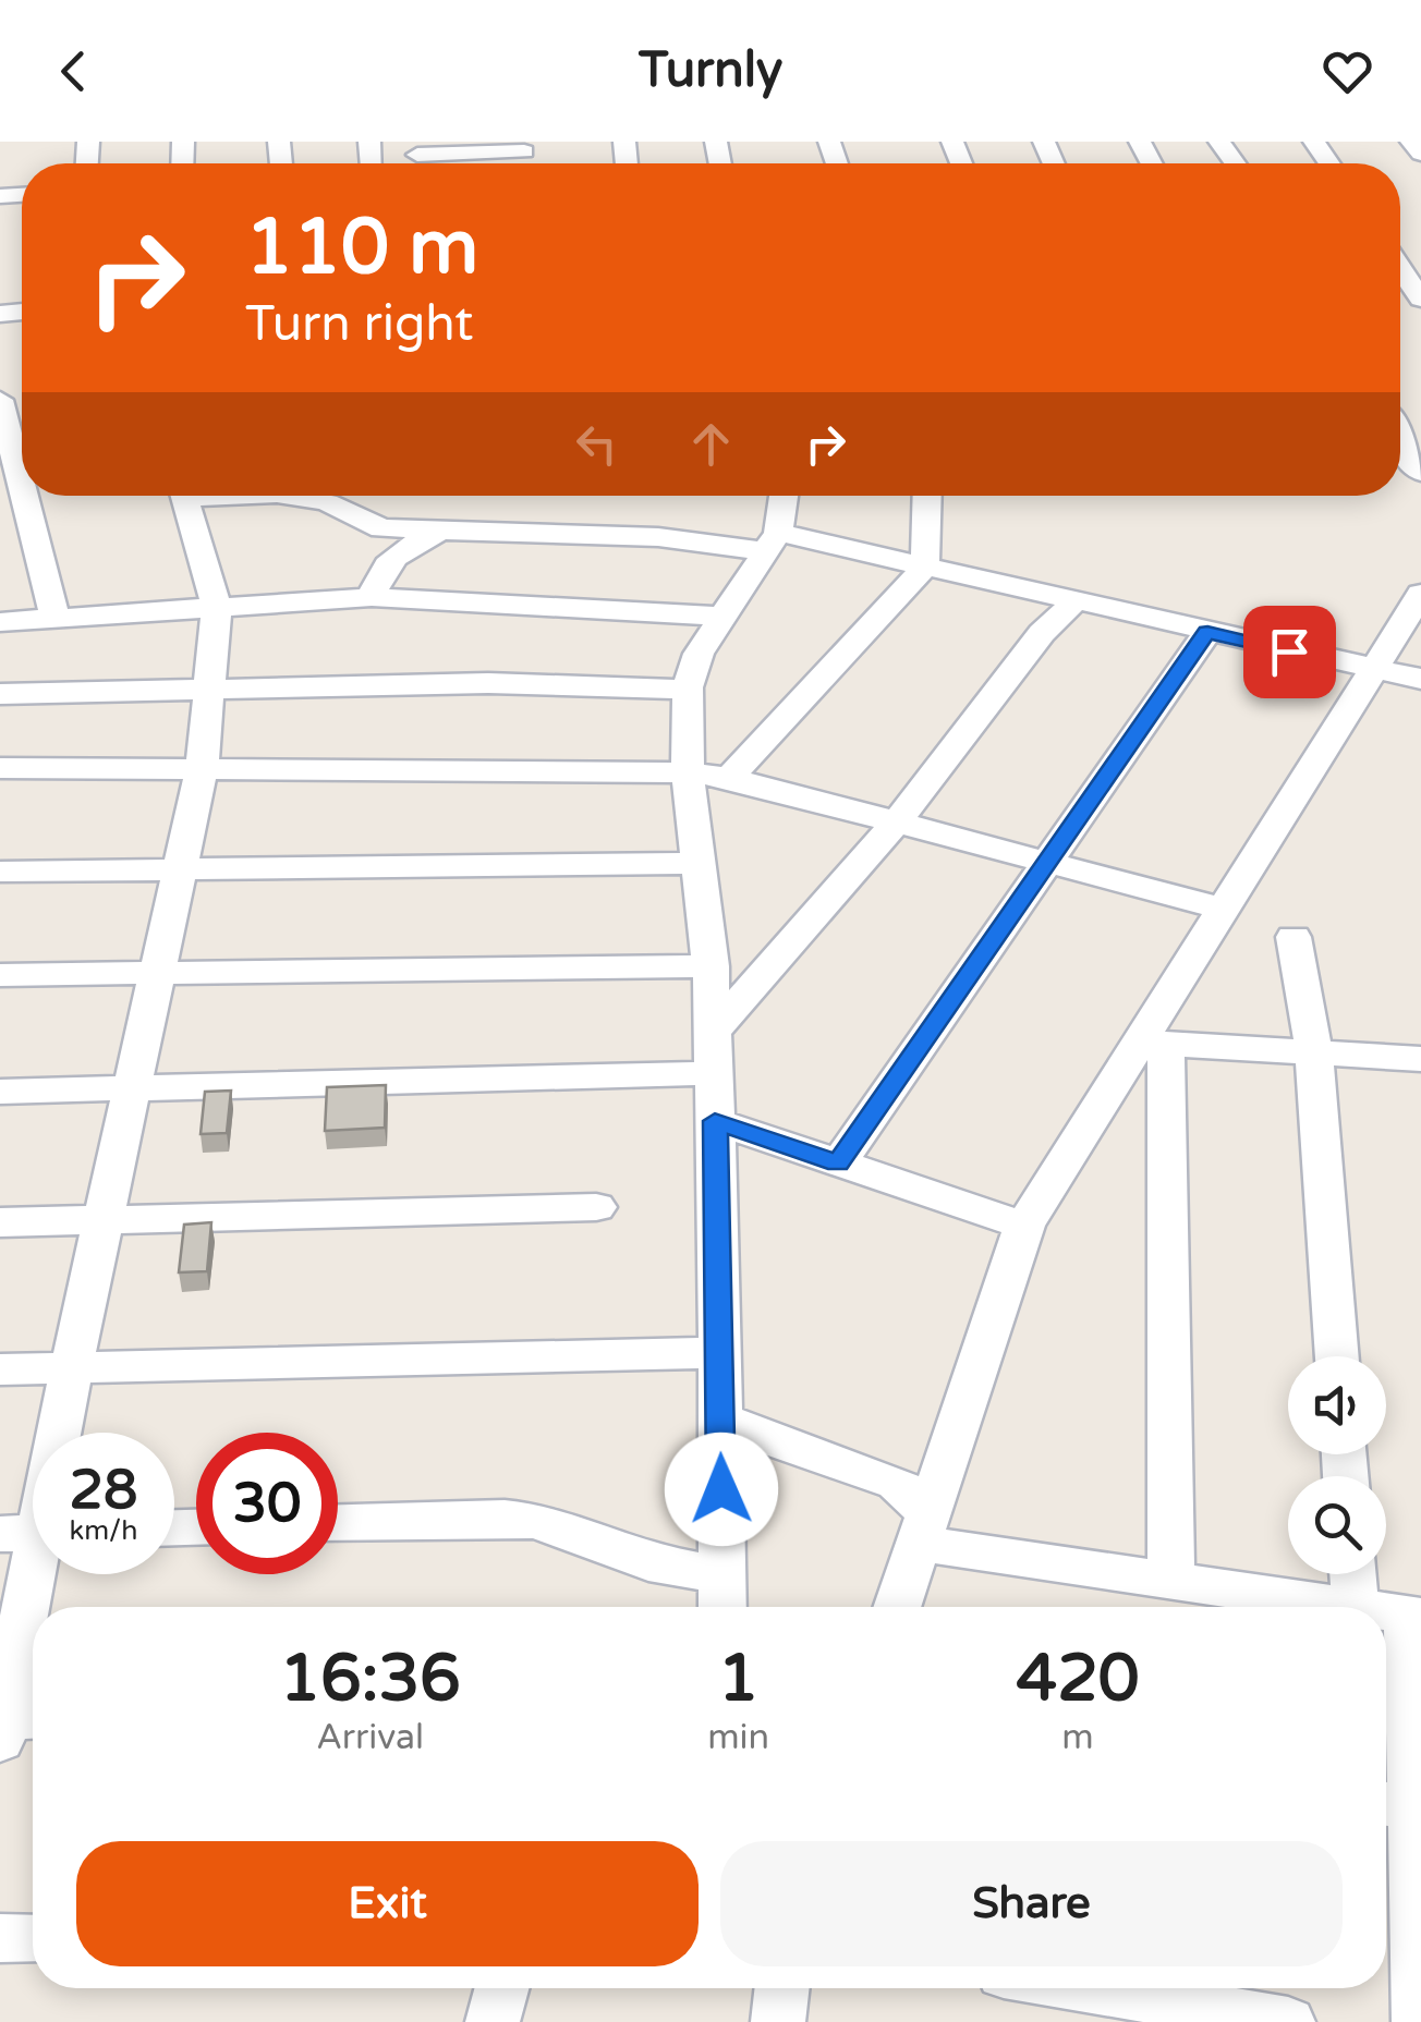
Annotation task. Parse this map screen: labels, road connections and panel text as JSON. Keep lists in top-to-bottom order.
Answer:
{
  "page": {
    "header": "Turnly",
    "turn": ["110 m", "Turn right"],
    "speed": "28 km/h",
    "limit": "30",
    "eta": [
      "16:36",
      "Arrival",
      "1",
      "min",
      "420",
      "m"
    ],
    "buttons": ["Exit", "Share"]
  }
}
